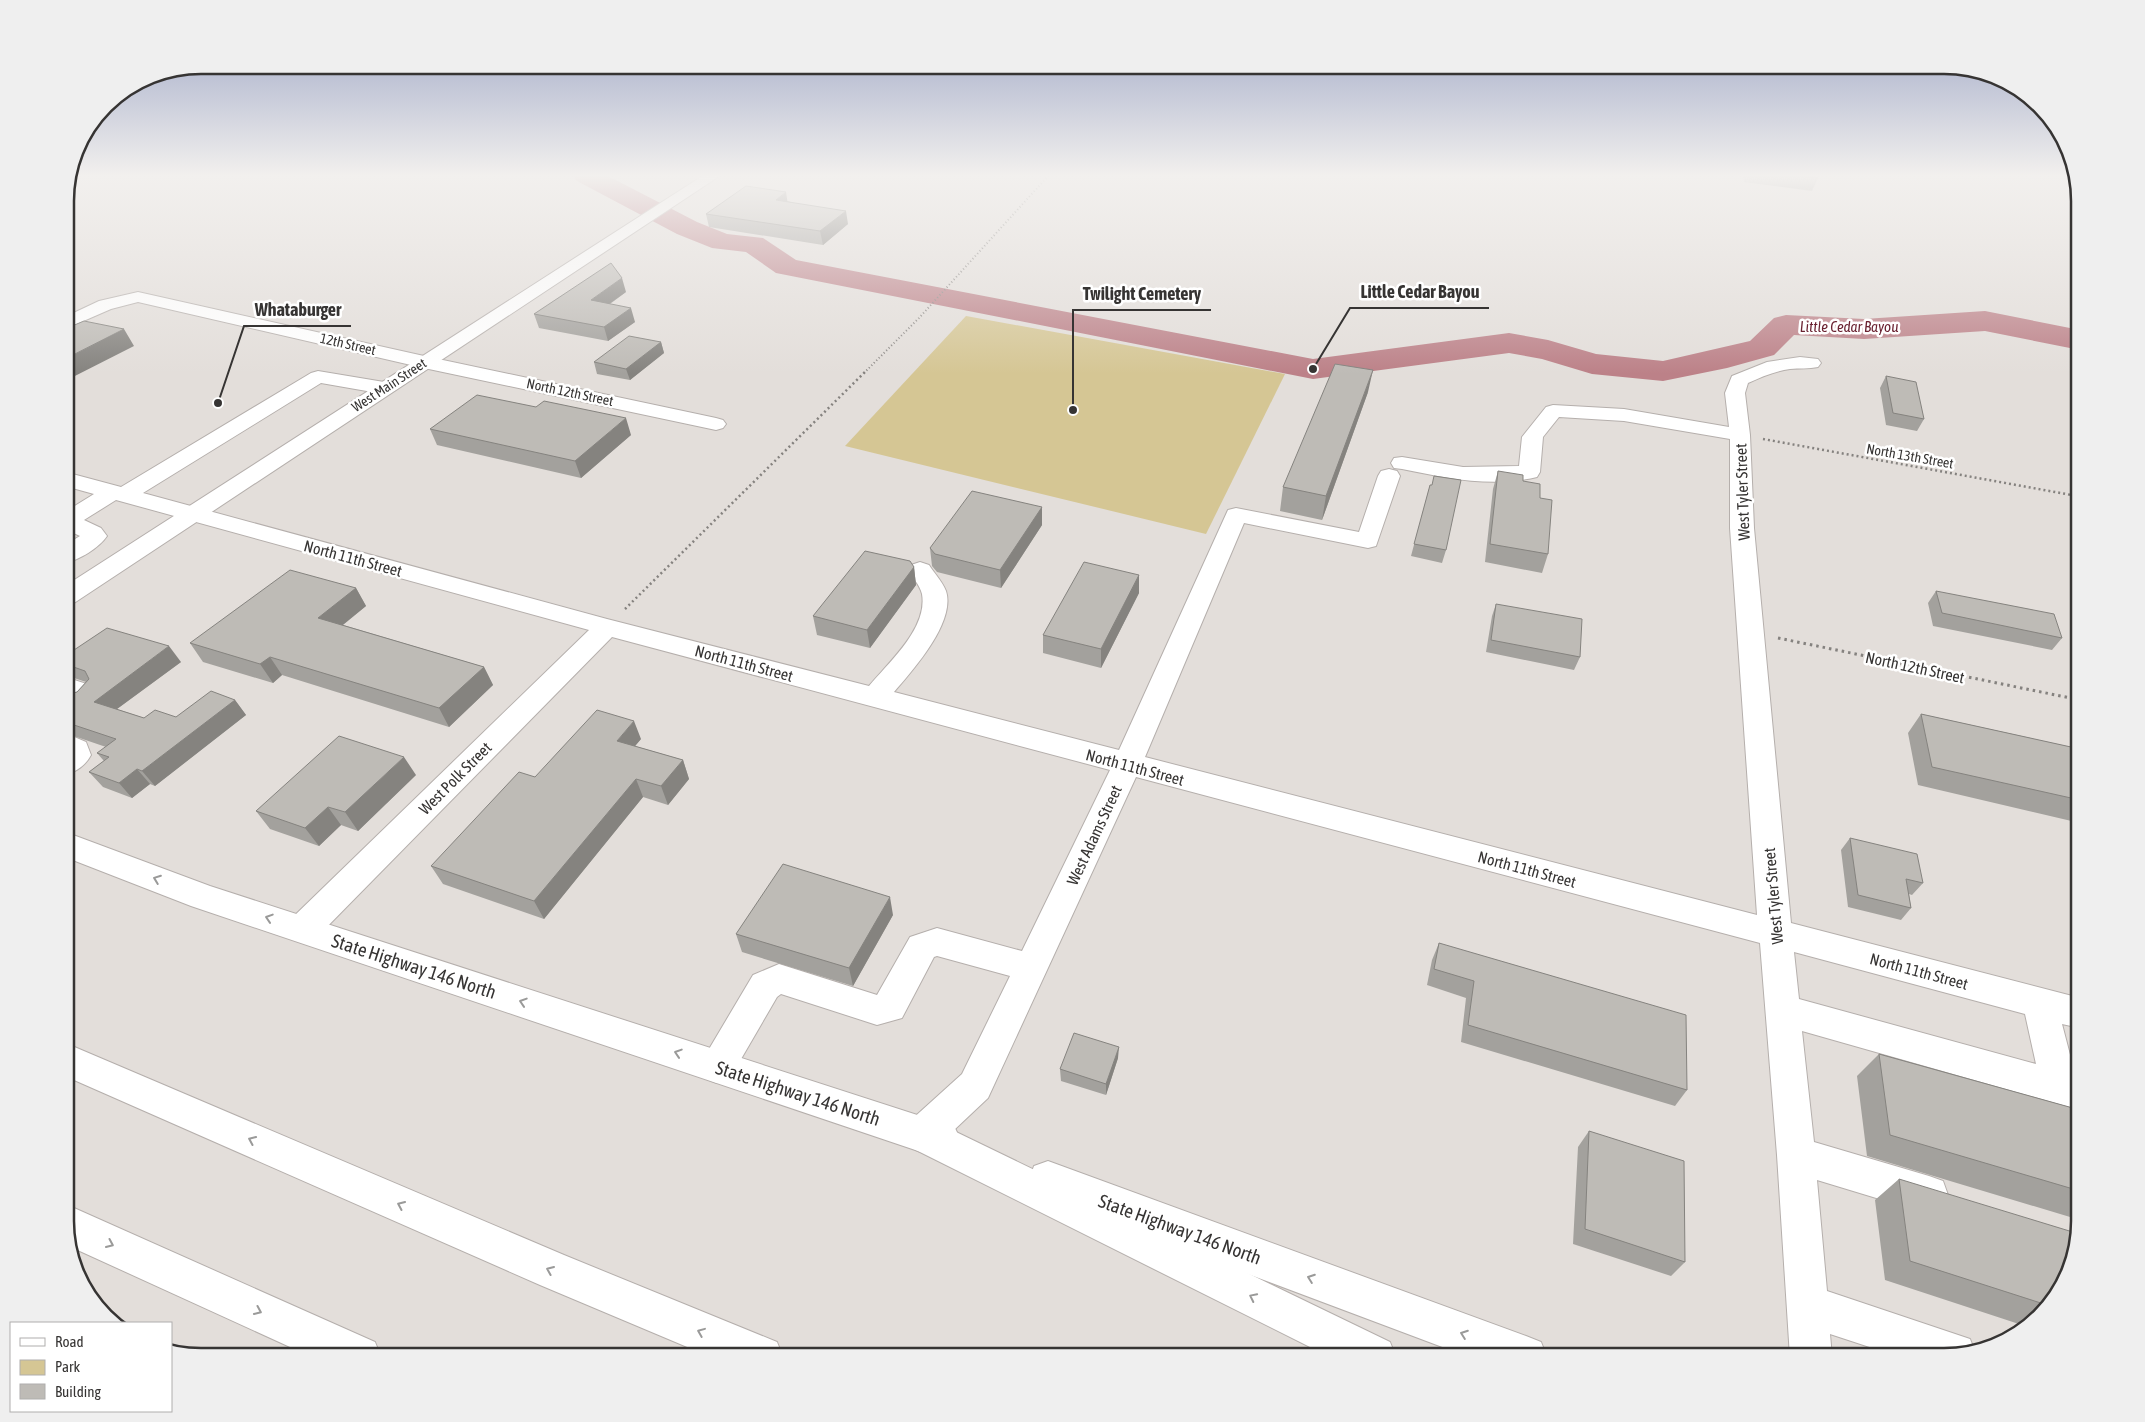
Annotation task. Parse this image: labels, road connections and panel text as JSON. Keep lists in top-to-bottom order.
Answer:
{
  "streets": {
    "main road": [
      "12th Street",
      "West Main Street",
      "North 12th Street",
      "West Tyler Street",
      "North 11th Street",
      "West Polk Street",
      "West Adams Street",
      "State Highway 146 North"
    ],
    "path": ["North 13th Street"]
  },
  "crossings": [
    ["12th Street", "West Main Street"],
    ["12th Street", "North 12th Street"],
    ["West Main Street", "North 12th Street"],
    ["West Main Street", "North 11th Street"],
    ["North 12th Street", "West Tyler Street"],
    ["North 13th Street", "West Tyler Street"],
    ["North 13th Street", "West Adams Street"],
    ["West Tyler Street", "North 11th Street"],
    ["West Tyler Street", "West Adams Street"],
    ["North 11th Street", "West Polk Street"],
    ["North 11th Street", "West Adams Street"],
    ["West Polk Street", "State Highway 146 North"],
    ["West Adams Street", "State Highway 146 North"]
  ],
  "water": ["Little Cedar Bayou"],
  "places": ["Little Cedar Bayou", "Whataburger", "Twilight Cemetery"],
  "legend": ["Road", "Park", "Building"]
}
